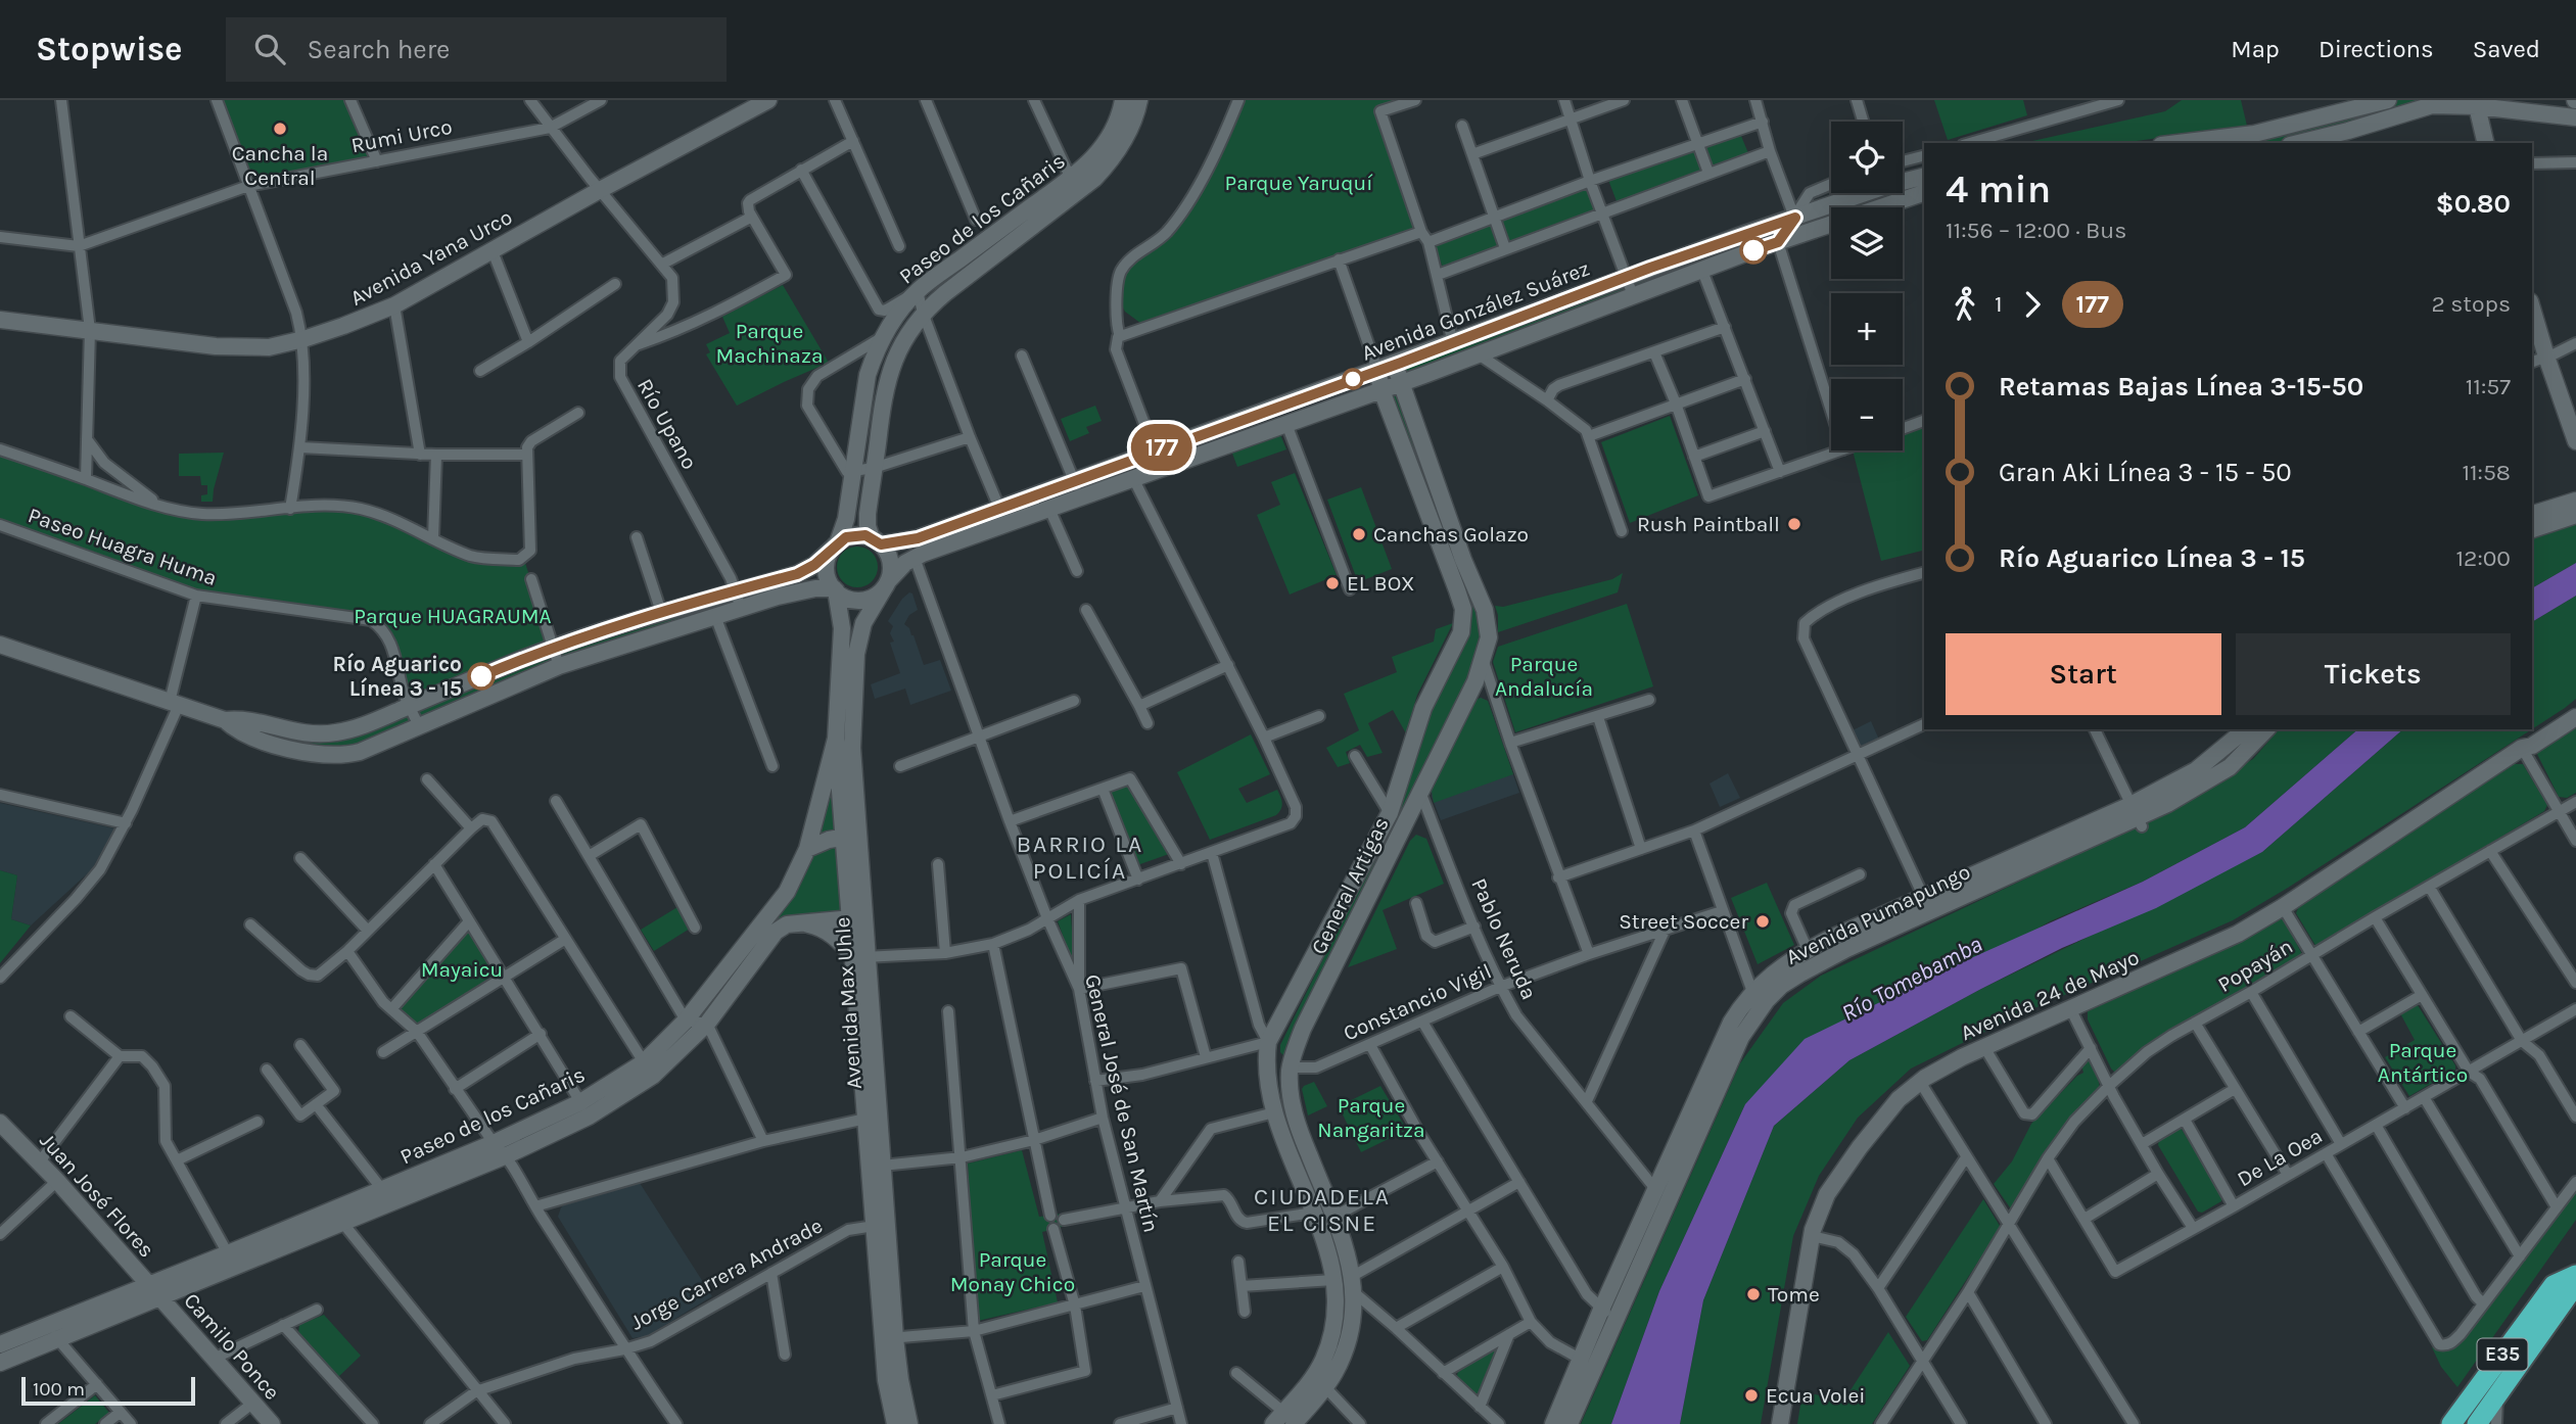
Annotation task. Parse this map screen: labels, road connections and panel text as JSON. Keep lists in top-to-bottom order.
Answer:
{
  "streets": {
    "highway": ["E35"],
    "main road": [
      "Paseo de los Cañaris",
      "Avenida Yana Urco",
      "Avenida González Suárez",
      "General Artigas",
      "Avenida Pumapungo",
      "Avenida 24 de Mayo",
      "Avenida Max Uhle",
      "Juan José Flores",
      "Camilo Ponce"
    ],
    "street": [
      "Rumi Urco",
      "Río Upano",
      "Paseo Huagra Huma",
      "Pablo Neruda",
      "Popayán",
      "Constancio Vigil",
      "General José de San Martín",
      "De La Oea",
      "Jorge Carrera Andrade"
    ]
  },
  "crossings": [
    ["Rumi Urco", "Río Upano"],
    ["Paseo de los Cañaris", "Avenida González Suárez"],
    ["Paseo de los Cañaris", "Avenida Max Uhle"],
    ["Paseo de los Cañaris", "Juan José Flores"],
    ["Paseo de los Cañaris", "Camilo Ponce"],
    ["Avenida Yana Urco", "Río Upano"],
    ["Avenida González Suárez", "General Artigas"],
    ["Avenida González Suárez", "Avenida Max Uhle"],
    ["Avenida González Suárez", "General José de San Martín"],
    ["General Artigas", "Pablo Neruda"],
    ["General Artigas", "Constancio Vigil"],
    ["Avenida Pumapungo", "Pablo Neruda"],
    ["Pablo Neruda", "Constancio Vigil"],
    ["Popayán", "De La Oea"],
    ["Avenida Max Uhle", "Jorge Carrera Andrade"],
    ["Juan José Flores", "Camilo Ponce"]
  ],
  "districts": ["BARRIO LA POLICÍA", "CIUDADELA EL CISNE"],
  "water": ["Río Tomebamba"],
  "parks": [
    "Parque Yaruquí",
    "Parque Machinaza",
    "Parque HUAGRAUMA",
    "Parque Andalucía",
    "Mayaicu",
    "Parque Antártico",
    "Parque Nangaritza",
    "Parque Monay Chico"
  ],
  "places": [
    "Cancha la Central",
    "Rush Paintball",
    "Canchas Golazo",
    "EL BOX",
    "Río Aguarico Línea 3 - 15",
    "Street Soccer",
    "Tome",
    "Ecua Volei"
  ],
  "lines": ["bus line 177"],
  "scale_bar": "100 m",
  "page": {
    "header": "Stopwise",
    "search": "Search here",
    "nav": ["Map", "Directions", "Saved"],
    "on_map": "177",
    "map_buttons": ["+", "−"],
    "heading": ["4 min", "11:56 – 12:00 · Bus", "$0.80"],
    "legs": ["1", "177", "2 stops"],
    "list": [
      {
        "name": "Retamas Bajas Línea 3-15-50",
        "value": "11:57"
      },
      {
        "name": "Gran Aki Línea 3 - 15 - 50",
        "value": "11:58"
      },
      {
        "name": "Río Aguarico Línea 3 - 15",
        "value": "12:00"
      }
    ],
    "buttons": ["Start", "Tickets"],
    "scale": "100 m"
  }
}
